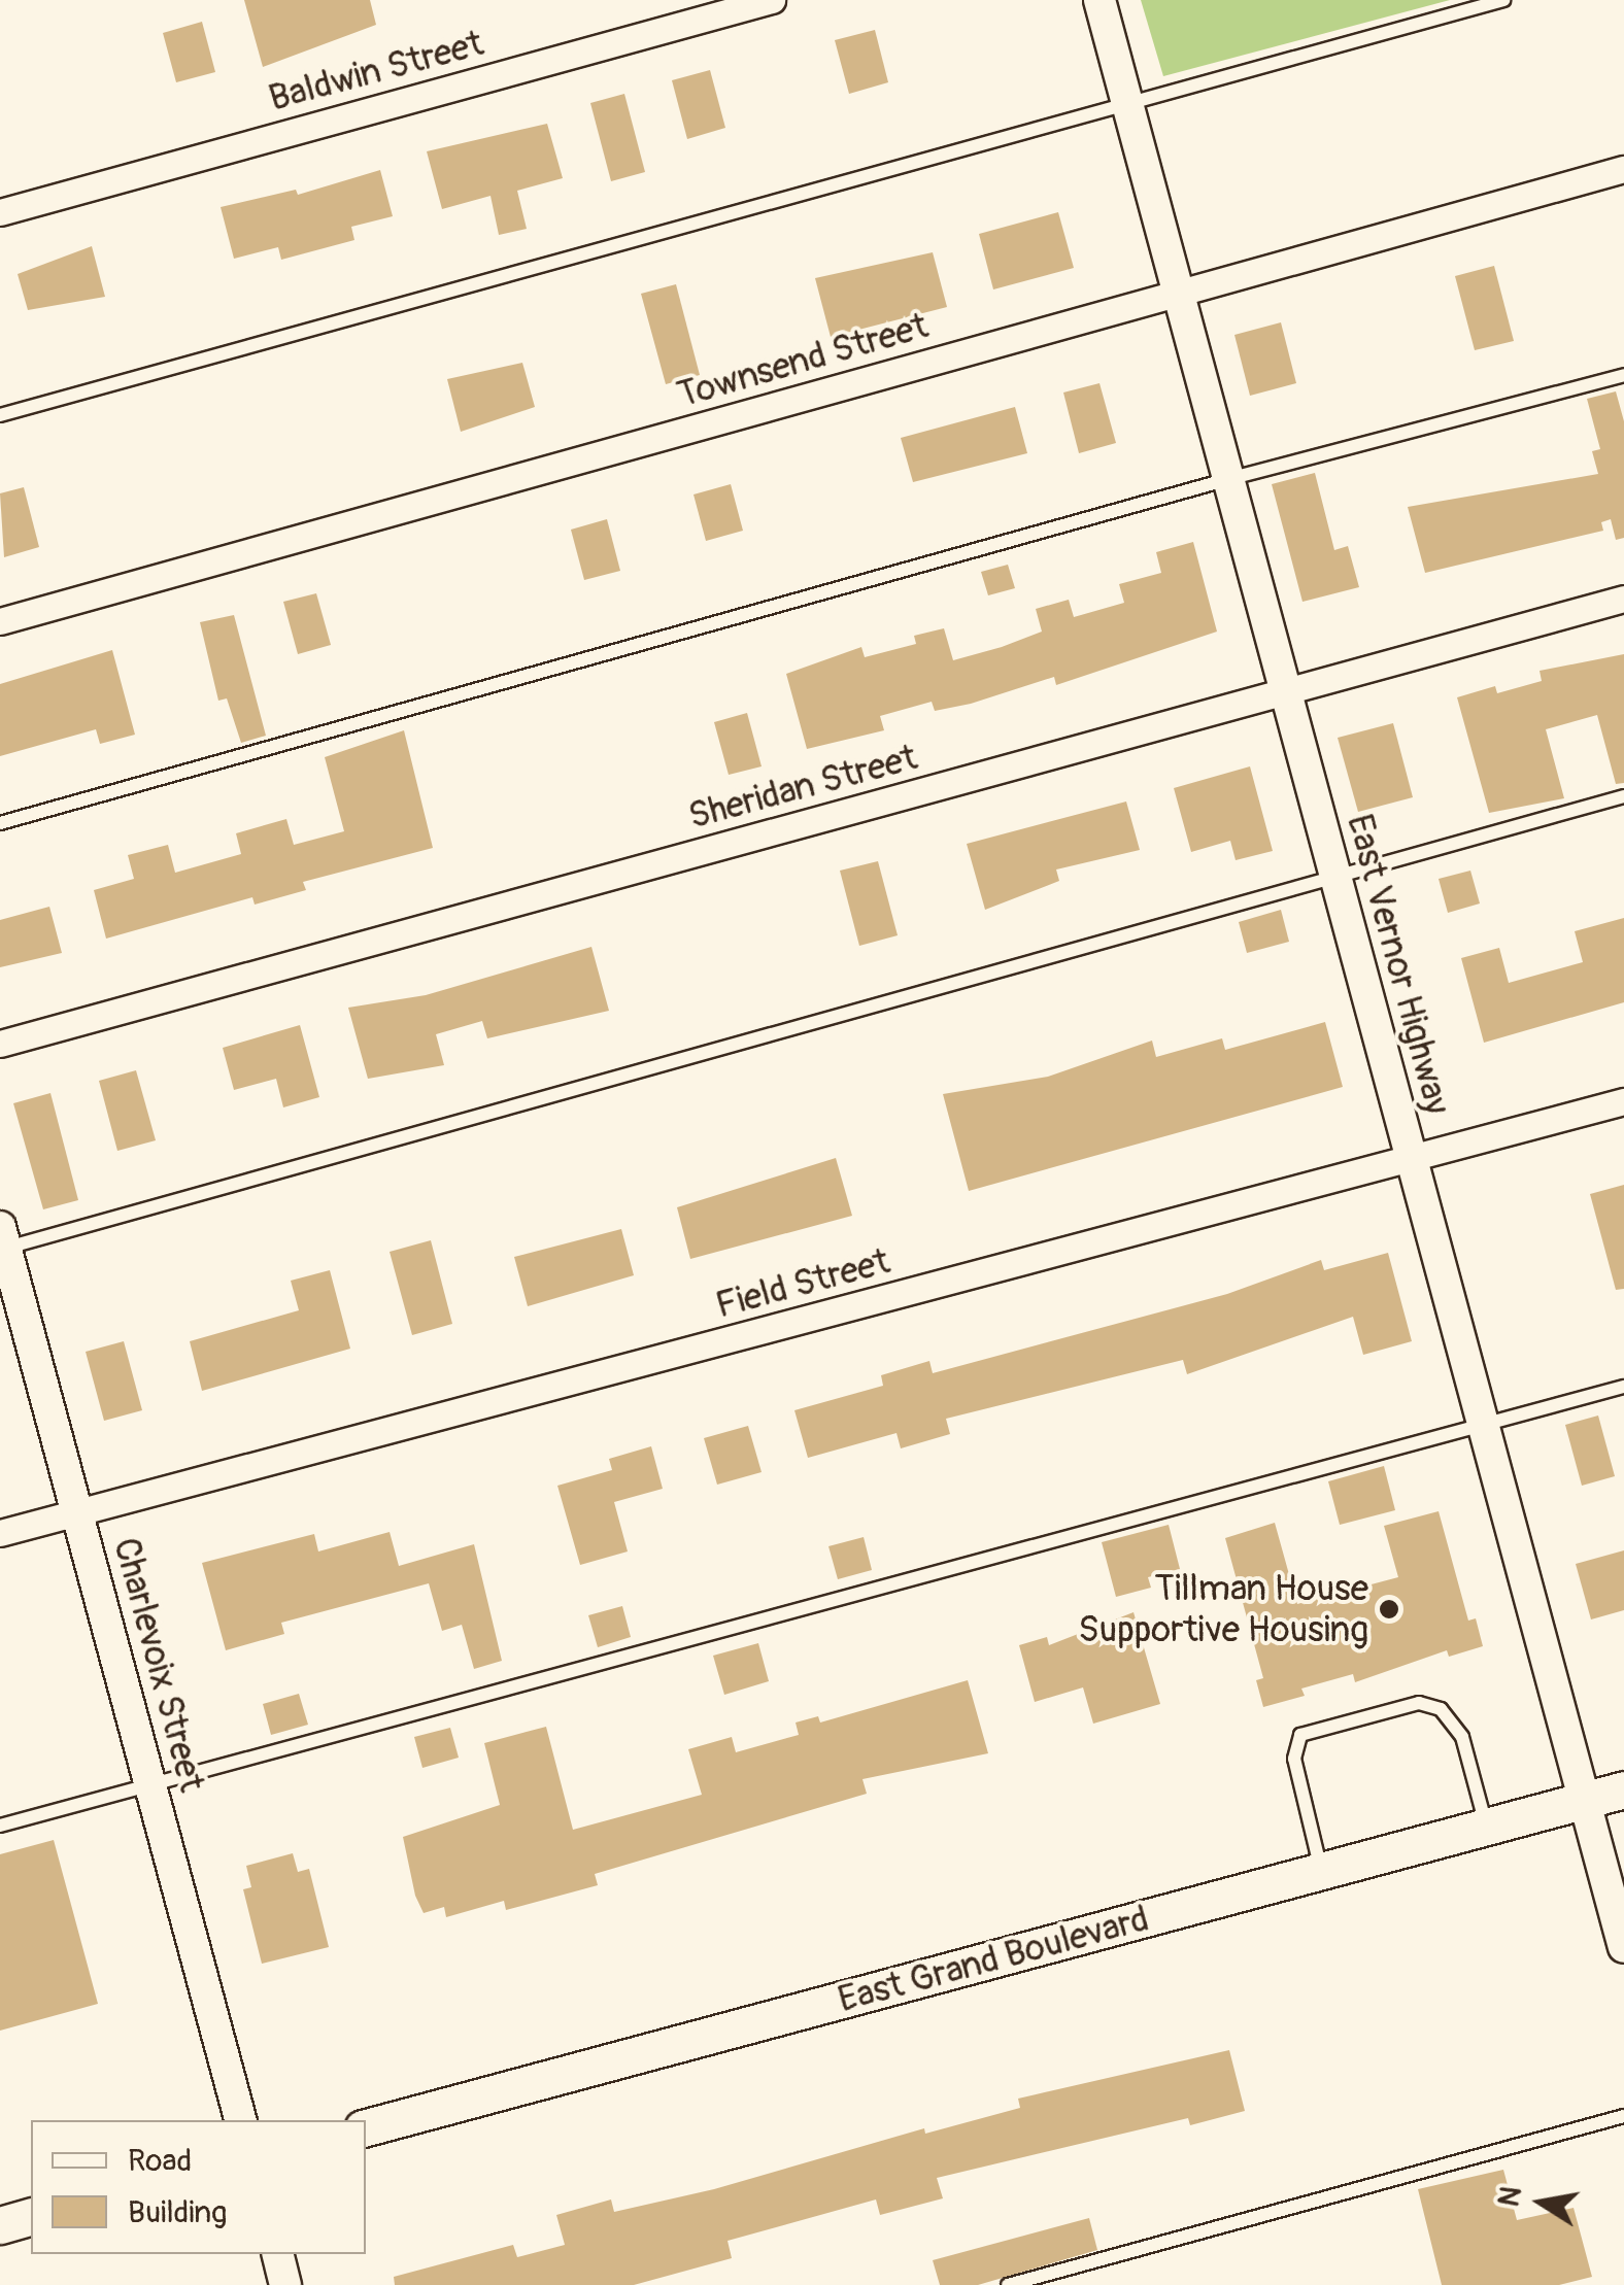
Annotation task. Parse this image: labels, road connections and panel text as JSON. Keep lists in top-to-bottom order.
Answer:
{
  "streets": {
    "main road": ["East Grand Boulevard"],
    "street": [
      "Baldwin Street",
      "Townsend Street",
      "Sheridan Street",
      "East Vernor Highway",
      "Field Street",
      "Charlevoix Street"
    ]
  },
  "crossings": [
    ["Townsend Street", "East Vernor Highway"],
    ["Sheridan Street", "East Vernor Highway"],
    ["East Vernor Highway", "Field Street"],
    ["East Vernor Highway", "East Grand Boulevard"],
    ["Field Street", "Charlevoix Street"]
  ],
  "places": ["Tillman House Supportive Housing"],
  "legend": ["Road", "Building"],
  "north": "left"
}
